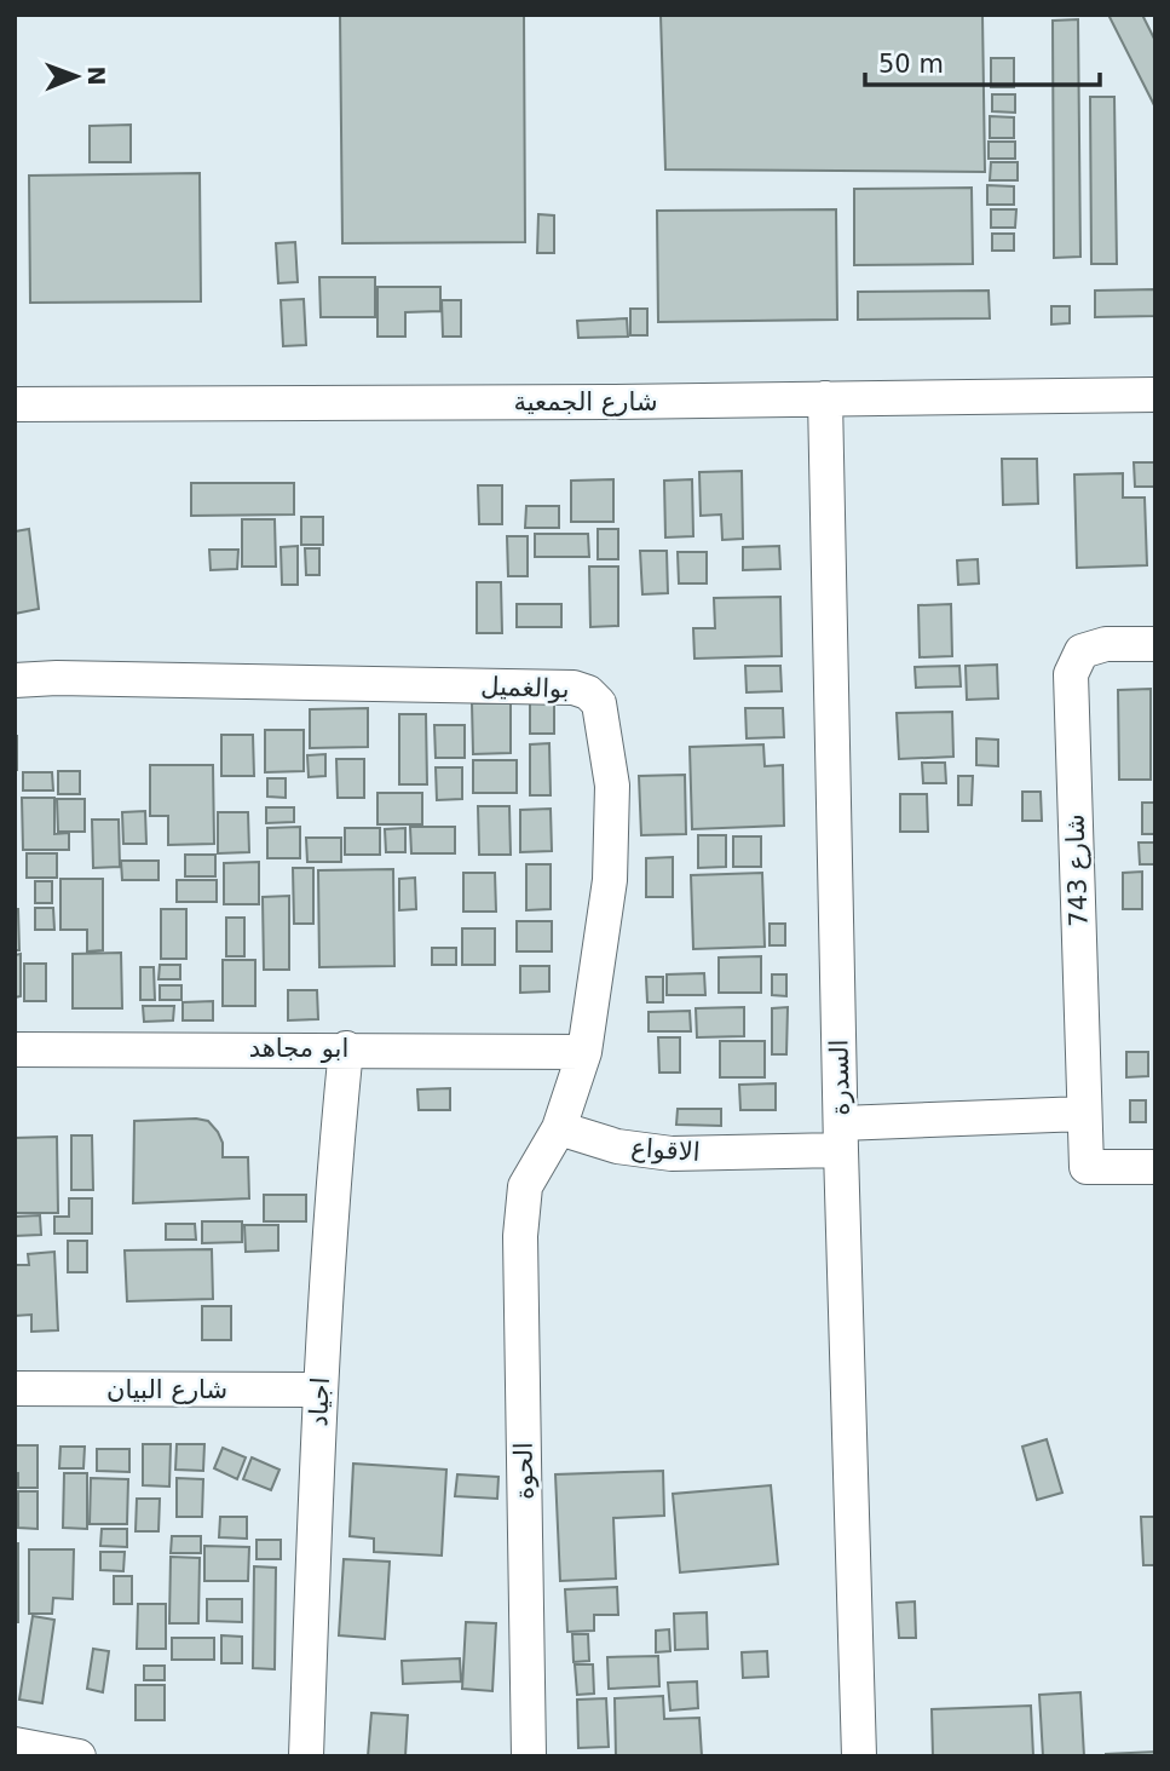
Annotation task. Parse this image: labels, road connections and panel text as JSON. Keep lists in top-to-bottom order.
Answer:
{
  "streets": {
    "street": [
      "شارع الجمعية",
      "بوالغميل",
      "شارع 743",
      "ابو مجاهد",
      "السدرة",
      "الاقواع",
      "شارع البيان",
      "اجياد",
      "الحوة"
    ]
  },
  "crossings": [
    ["شارع الجمعية", "السدرة"],
    ["بوالغميل", "ابو مجاهد"],
    ["بوالغميل", "الاقواع"],
    ["بوالغميل", "الحوة"],
    ["شارع 743", "الاقواع"],
    ["ابو مجاهد", "اجياد"],
    ["السدرة", "الاقواع"],
    ["الاقواع", "الحوة"],
    ["شارع البيان", "اجياد"]
  ],
  "scale_bar": "50 m",
  "north": "right"
}
